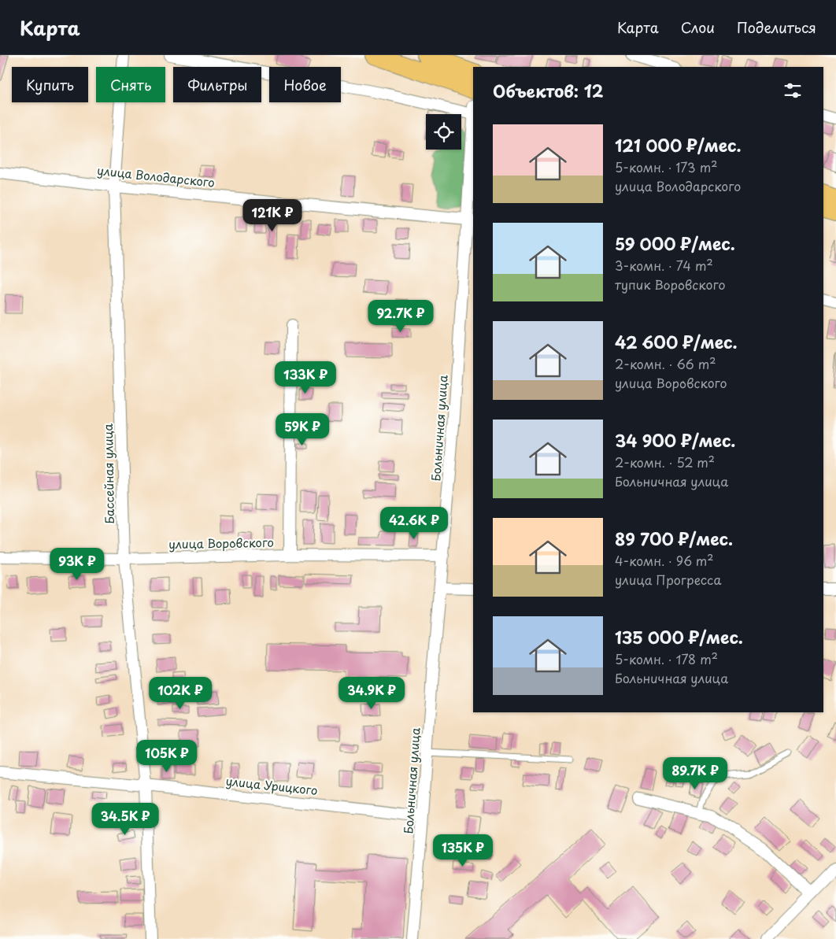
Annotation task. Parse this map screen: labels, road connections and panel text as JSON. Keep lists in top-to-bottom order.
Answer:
{
  "streets": {
    "street": [
      "улица Володарского",
      "Больничная улица",
      "Бассейная улица",
      "улица Воровского",
      "улица Урицкого"
    ]
  },
  "crossings": [
    ["улица Володарского", "Больничная улица"],
    ["улица Володарского", "Бассейная улица"],
    ["Больничная улица", "улица Воровского"],
    ["Больничная улица", "улица Урицкого"],
    ["Бассейная улица", "улица Воровского"],
    ["Бассейная улица", "улица Урицкого"]
  ],
  "page": {
    "header": "Карта",
    "nav": ["Карта", "Слои", "Поделиться"],
    "chip": [
      "Купить",
      "Снять",
      "Фильтры",
      "Новое"
    ],
    "heading": "Объектов: 12",
    "list": [
      {
        "name": "121 000 ₽/мес.",
        "note": "5-комн. · 173 m² · улица Володарского"
      },
      {
        "name": "59 000 ₽/мес.",
        "note": "3-комн. · 74 m² · тупик Воровского"
      },
      {
        "name": "42 600 ₽/мес.",
        "note": "2-комн. · 66 m² · улица Воровского"
      },
      {
        "name": "34 900 ₽/мес.",
        "note": "2-комн. · 52 m² · Больничная улица"
      },
      {
        "name": "89 700 ₽/мес.",
        "note": "4-комн. · 96 m² · улица Прогресса"
      },
      {
        "name": "135 000 ₽/мес.",
        "note": "5-комн. · 178 m² · Больничная улица"
      }
    ],
    "price": [
      "121K ₽",
      "92.7K ₽",
      "133K ₽",
      "59K ₽",
      "42.6K ₽",
      "93K ₽",
      "102K ₽",
      "34.9K ₽",
      "105K ₽",
      "89.7K ₽",
      "34.5K ₽",
      "135K ₽"
    ]
  }
}
